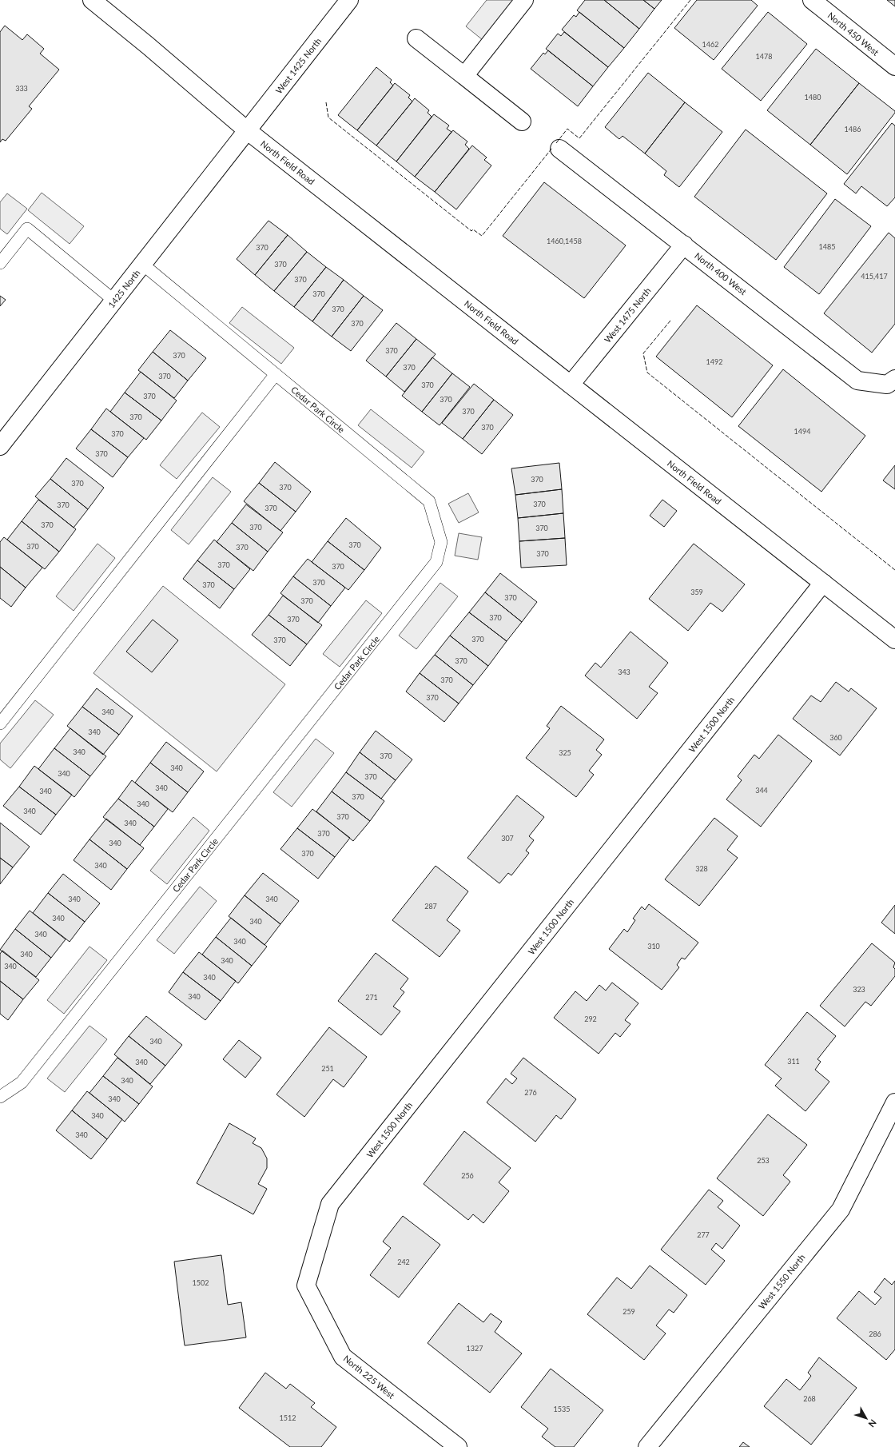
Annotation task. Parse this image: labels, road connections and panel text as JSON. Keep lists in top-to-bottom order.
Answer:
{
  "streets": {
    "street": [
      "North 450 West",
      "West 1425 North",
      "North Field Road",
      "North 400 West",
      "1425 North",
      "West 1475 North",
      "West 1500 North",
      "West 1550 North",
      "North 225 West"
    ],
    "lane": ["Cedar Park Circle"]
  },
  "crossings": [
    ["West 1425 North", "North Field Road"],
    ["West 1425 North", "1425 North"],
    ["North Field Road", "1425 North"],
    ["North Field Road", "West 1475 North"],
    ["North Field Road", "West 1500 North"],
    ["North 400 West", "West 1475 North"],
    ["1425 North", "Cedar Park Circle"],
    ["West 1500 North", "North 225 West"]
  ],
  "house_numbers": [
    "1462",
    "1478",
    "333",
    "1480",
    "1486",
    "1460,1458",
    "1485",
    "370",
    "370",
    "415,417",
    "370",
    "370",
    "370",
    "370",
    "370",
    "370",
    "1492",
    "370",
    "370",
    "370",
    "370",
    "370",
    "370",
    "370",
    "370",
    "1494",
    "370",
    "370",
    "370",
    "370",
    "370",
    "370",
    "370",
    "370",
    "370",
    "370",
    "370",
    "370",
    "370",
    "370",
    "370",
    "370",
    "370",
    "370",
    "370",
    "359",
    "370",
    "370",
    "370",
    "370",
    "370",
    "370",
    "370",
    "343",
    "370",
    "370",
    "340",
    "340",
    "360",
    "340",
    "325",
    "370",
    "340",
    "340",
    "370",
    "340",
    "344",
    "340",
    "370",
    "340",
    "340",
    "370",
    "340",
    "370",
    "307",
    "340",
    "370",
    "340",
    "328",
    "340",
    "340",
    "287",
    "340",
    "340",
    "340",
    "340",
    "310",
    "340",
    "340",
    "340",
    "340",
    "323",
    "340",
    "271",
    "292",
    "340",
    "311",
    "340",
    "251",
    "340",
    "276",
    "340",
    "340",
    "340",
    "253",
    "256",
    "277",
    "242",
    "1502",
    "259",
    "286",
    "1327",
    "268",
    "1535",
    "1512"
  ],
  "north": "bottom right"
}
